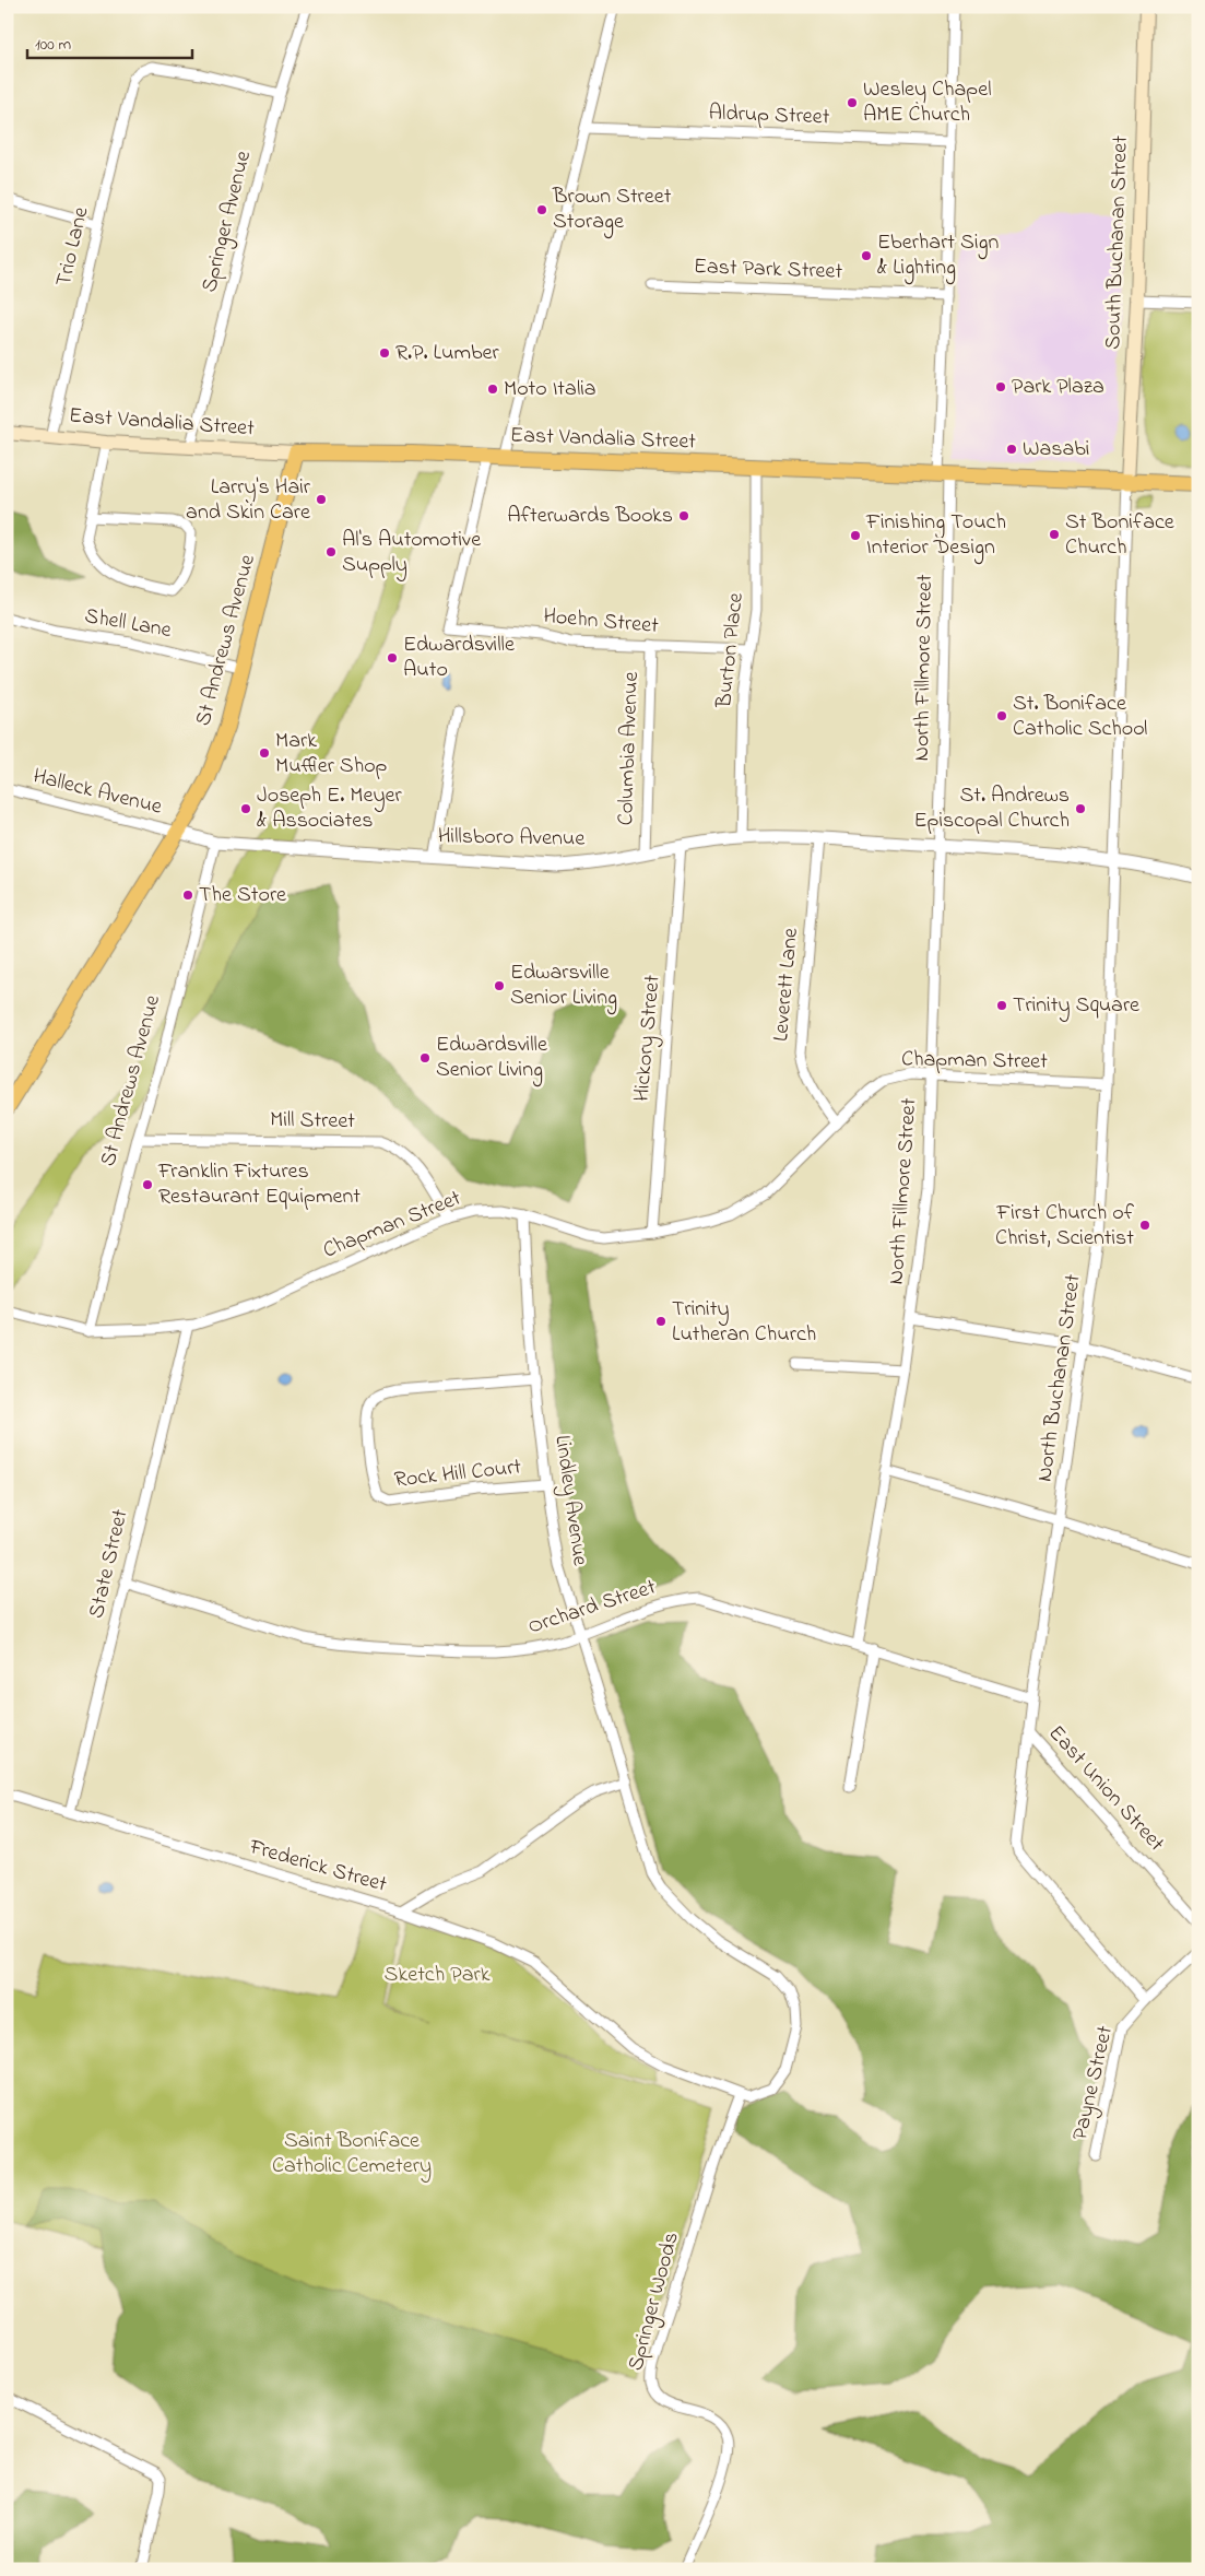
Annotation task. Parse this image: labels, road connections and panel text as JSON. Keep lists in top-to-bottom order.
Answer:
{
  "streets": {
    "main road": ["South Buchanan Street", "East Vandalia Street", "St Andrews Avenue"],
    "street": [
      "Aldrup Street",
      "Springer Avenue",
      "Trio Lane",
      "East Park Street",
      "Hoehn Street",
      "Shell Lane",
      "Burton Place",
      "North Fillmore Street",
      "Columbia Avenue",
      "Halleck Avenue",
      "Hillsboro Avenue",
      "Leverett Lane",
      "Hickory Street",
      "Chapman Street",
      "Mill Street",
      "North Buchanan Street",
      "Rock Hill Court",
      "Lindley Avenue",
      "State Street",
      "Orchard Street",
      "East Union Street",
      "Frederick Street",
      "Payne Street",
      "Springer Woods"
    ]
  },
  "crossings": [
    ["Aldrup Street", "North Fillmore Street"],
    ["Springer Avenue", "Trio Lane"],
    ["Springer Avenue", "East Vandalia Street"],
    ["South Buchanan Street", "East Vandalia Street"],
    ["South Buchanan Street", "North Buchanan Street"],
    ["Trio Lane", "East Vandalia Street"],
    ["East Park Street", "North Fillmore Street"],
    ["East Vandalia Street", "Hoehn Street"],
    ["East Vandalia Street", "St Andrews Avenue"],
    ["East Vandalia Street", "Burton Place"],
    ["East Vandalia Street", "North Fillmore Street"],
    ["East Vandalia Street", "North Buchanan Street"],
    ["Hoehn Street", "Burton Place"],
    ["Hoehn Street", "Columbia Avenue"],
    ["Shell Lane", "St Andrews Avenue"],
    ["St Andrews Avenue", "Halleck Avenue"],
    ["St Andrews Avenue", "Hillsboro Avenue"],
    ["St Andrews Avenue", "Chapman Street"],
    ["St Andrews Avenue", "Mill Street"],
    ["Burton Place", "Hillsboro Avenue"],
    ["North Fillmore Street", "Hillsboro Avenue"],
    ["North Fillmore Street", "Chapman Street"],
    ["North Fillmore Street", "Orchard Street"],
    ["Columbia Avenue", "Hillsboro Avenue"],
    ["Halleck Avenue", "Hillsboro Avenue"],
    ["Hillsboro Avenue", "Leverett Lane"],
    ["Hillsboro Avenue", "Hickory Street"],
    ["Hillsboro Avenue", "North Buchanan Street"],
    ["Leverett Lane", "Chapman Street"],
    ["Hickory Street", "Chapman Street"],
    ["Chapman Street", "Mill Street"],
    ["Chapman Street", "North Buchanan Street"],
    ["Chapman Street", "Lindley Avenue"],
    ["Chapman Street", "State Street"],
    ["North Buchanan Street", "Orchard Street"],
    ["North Buchanan Street", "East Union Street"],
    ["North Buchanan Street", "Payne Street"],
    ["Rock Hill Court", "Lindley Avenue"],
    ["Lindley Avenue", "Orchard Street"],
    ["Lindley Avenue", "Frederick Street"],
    ["State Street", "Orchard Street"],
    ["State Street", "Frederick Street"]
  ],
  "parks": ["Sketch Park", "Saint Boniface Catholic Cemetery"],
  "places": [
    "Wesley Chapel AME Church",
    "Brown Street Storage",
    "Eberhart Sign & Lighting",
    "R.P. Lumber",
    "Park Plaza",
    "Moto Italia",
    "Wasabi",
    "Larry's Hair and Skin Care",
    "Afterwards Books",
    "St Boniface Church",
    "Finishing Touch Interior Design",
    "Al's Automotive Supply",
    "Edwardsville Auto",
    "St. Boniface Catholic School",
    "Mark Muffler Shop",
    "Joseph E. Meyer & Associates",
    "St. Andrews Episcopal Church",
    "The Store",
    "Edwarsville Senior Living",
    "Trinity Square",
    "Edwardsville Senior Living",
    "Franklin Fixtures Restaurant Equipment",
    "First Church of Christ, Scientist",
    "Trinity Lutheran Church"
  ],
  "scale_bar": "100 m"
}
